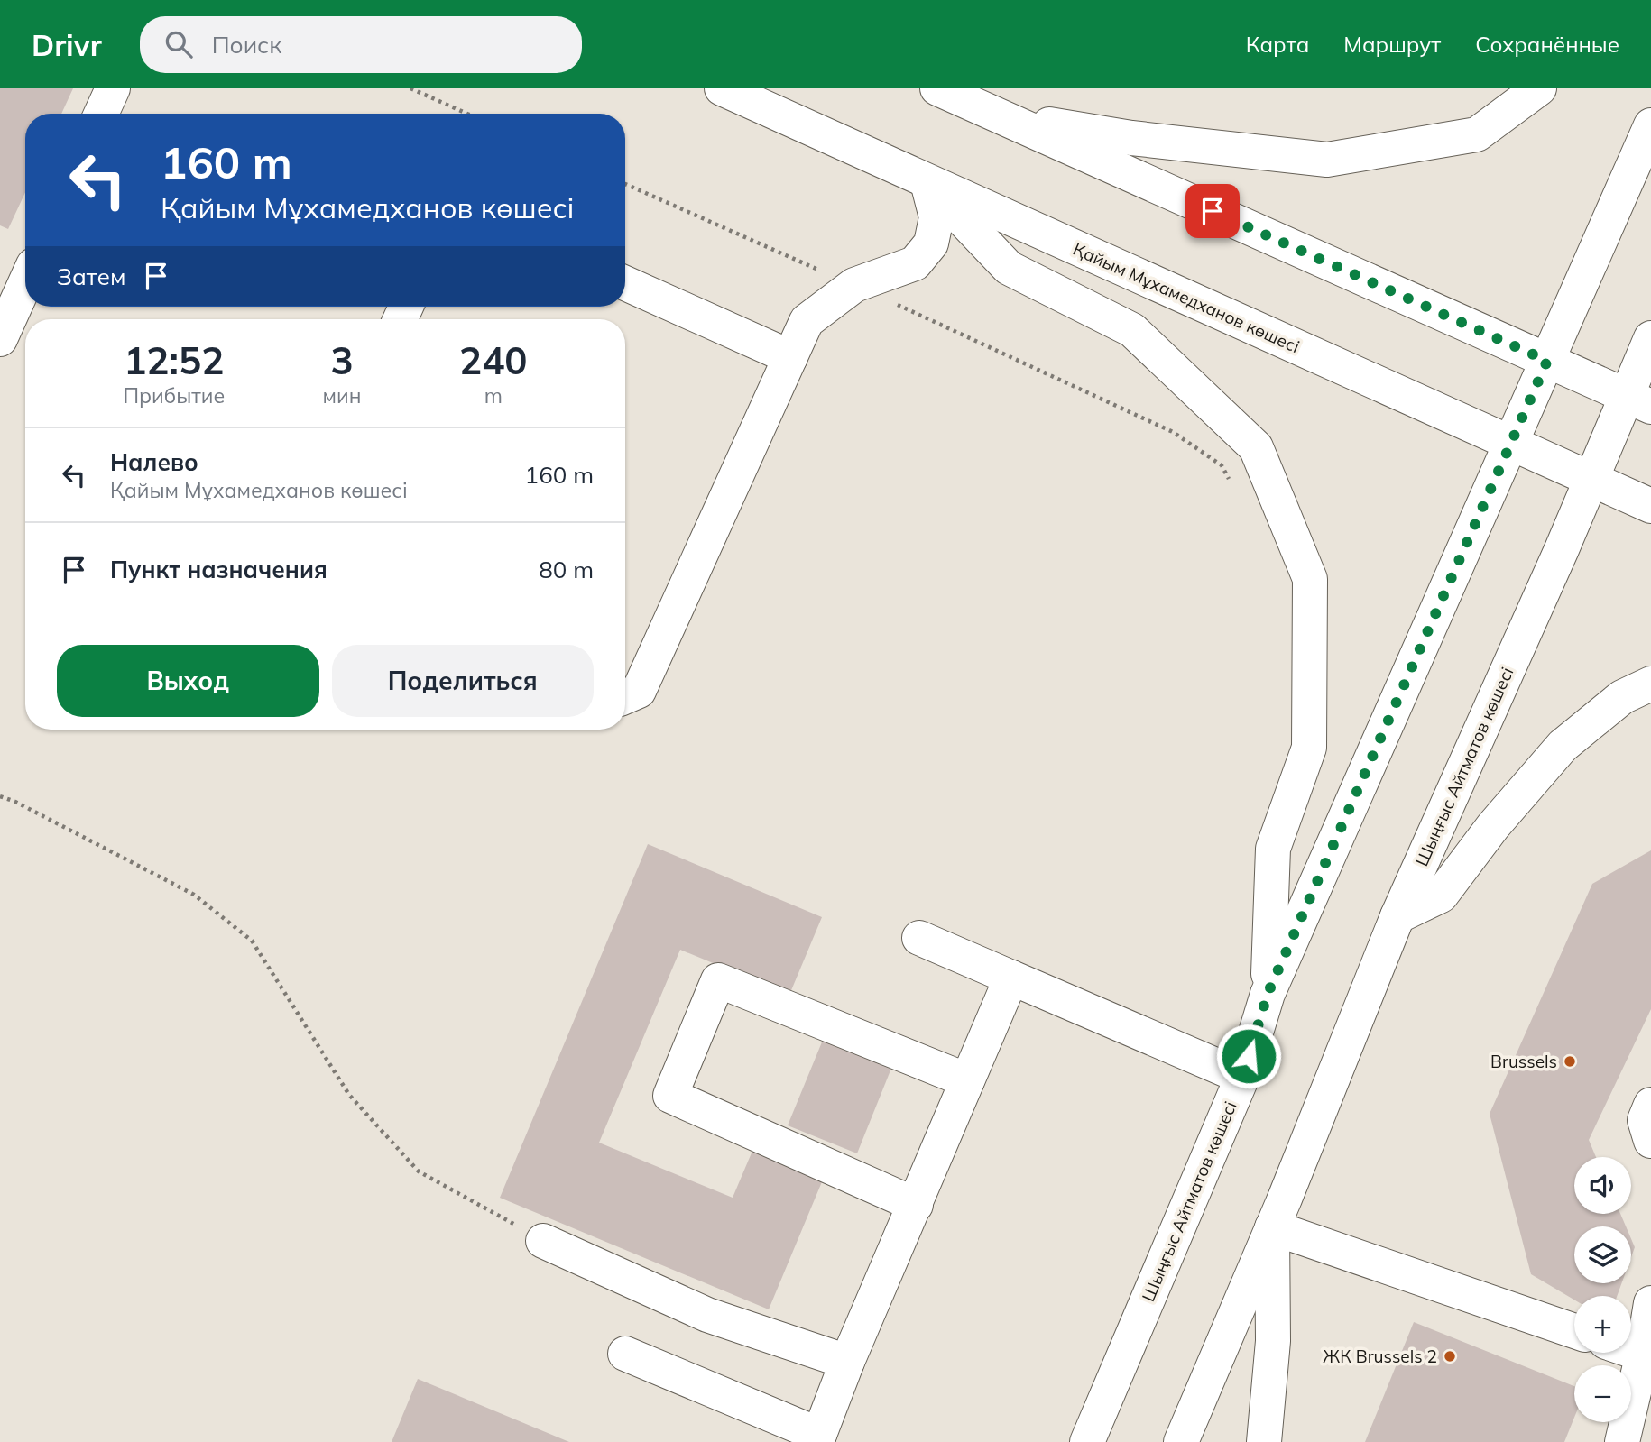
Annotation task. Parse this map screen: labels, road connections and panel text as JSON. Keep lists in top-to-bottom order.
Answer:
{
  "streets": {
    "main road": ["Қайым Мұхамедханов көшесі", "Шыңғыс Айтматов көшесі"]
  },
  "crossings": [
    ["Қайым Мұхамедханов көшесі", "Шыңғыс Айтматов көшесі"]
  ],
  "places": ["Brussels", "ЖК Brussels 2"],
  "page": {
    "header": "Drivr",
    "search": "Поиск",
    "nav": ["Карта", "Маршрут", "Сохранённые"],
    "turn": ["160 m", "Қайым Мұхамедханов көшесі"],
    "then": "Затем",
    "eta": [
      "12:52",
      "Прибытие",
      "3",
      "мин",
      "240",
      "m"
    ],
    "list": [
      {
        "name": "Налево",
        "note": "Қайым Мұхамедханов көшесі",
        "value": "160 m"
      },
      {
        "name": "Пункт назначения",
        "value": "80 m"
      }
    ],
    "buttons": ["Выход", "Поделиться"],
    "map_buttons": ["+", "−"]
  }
}
